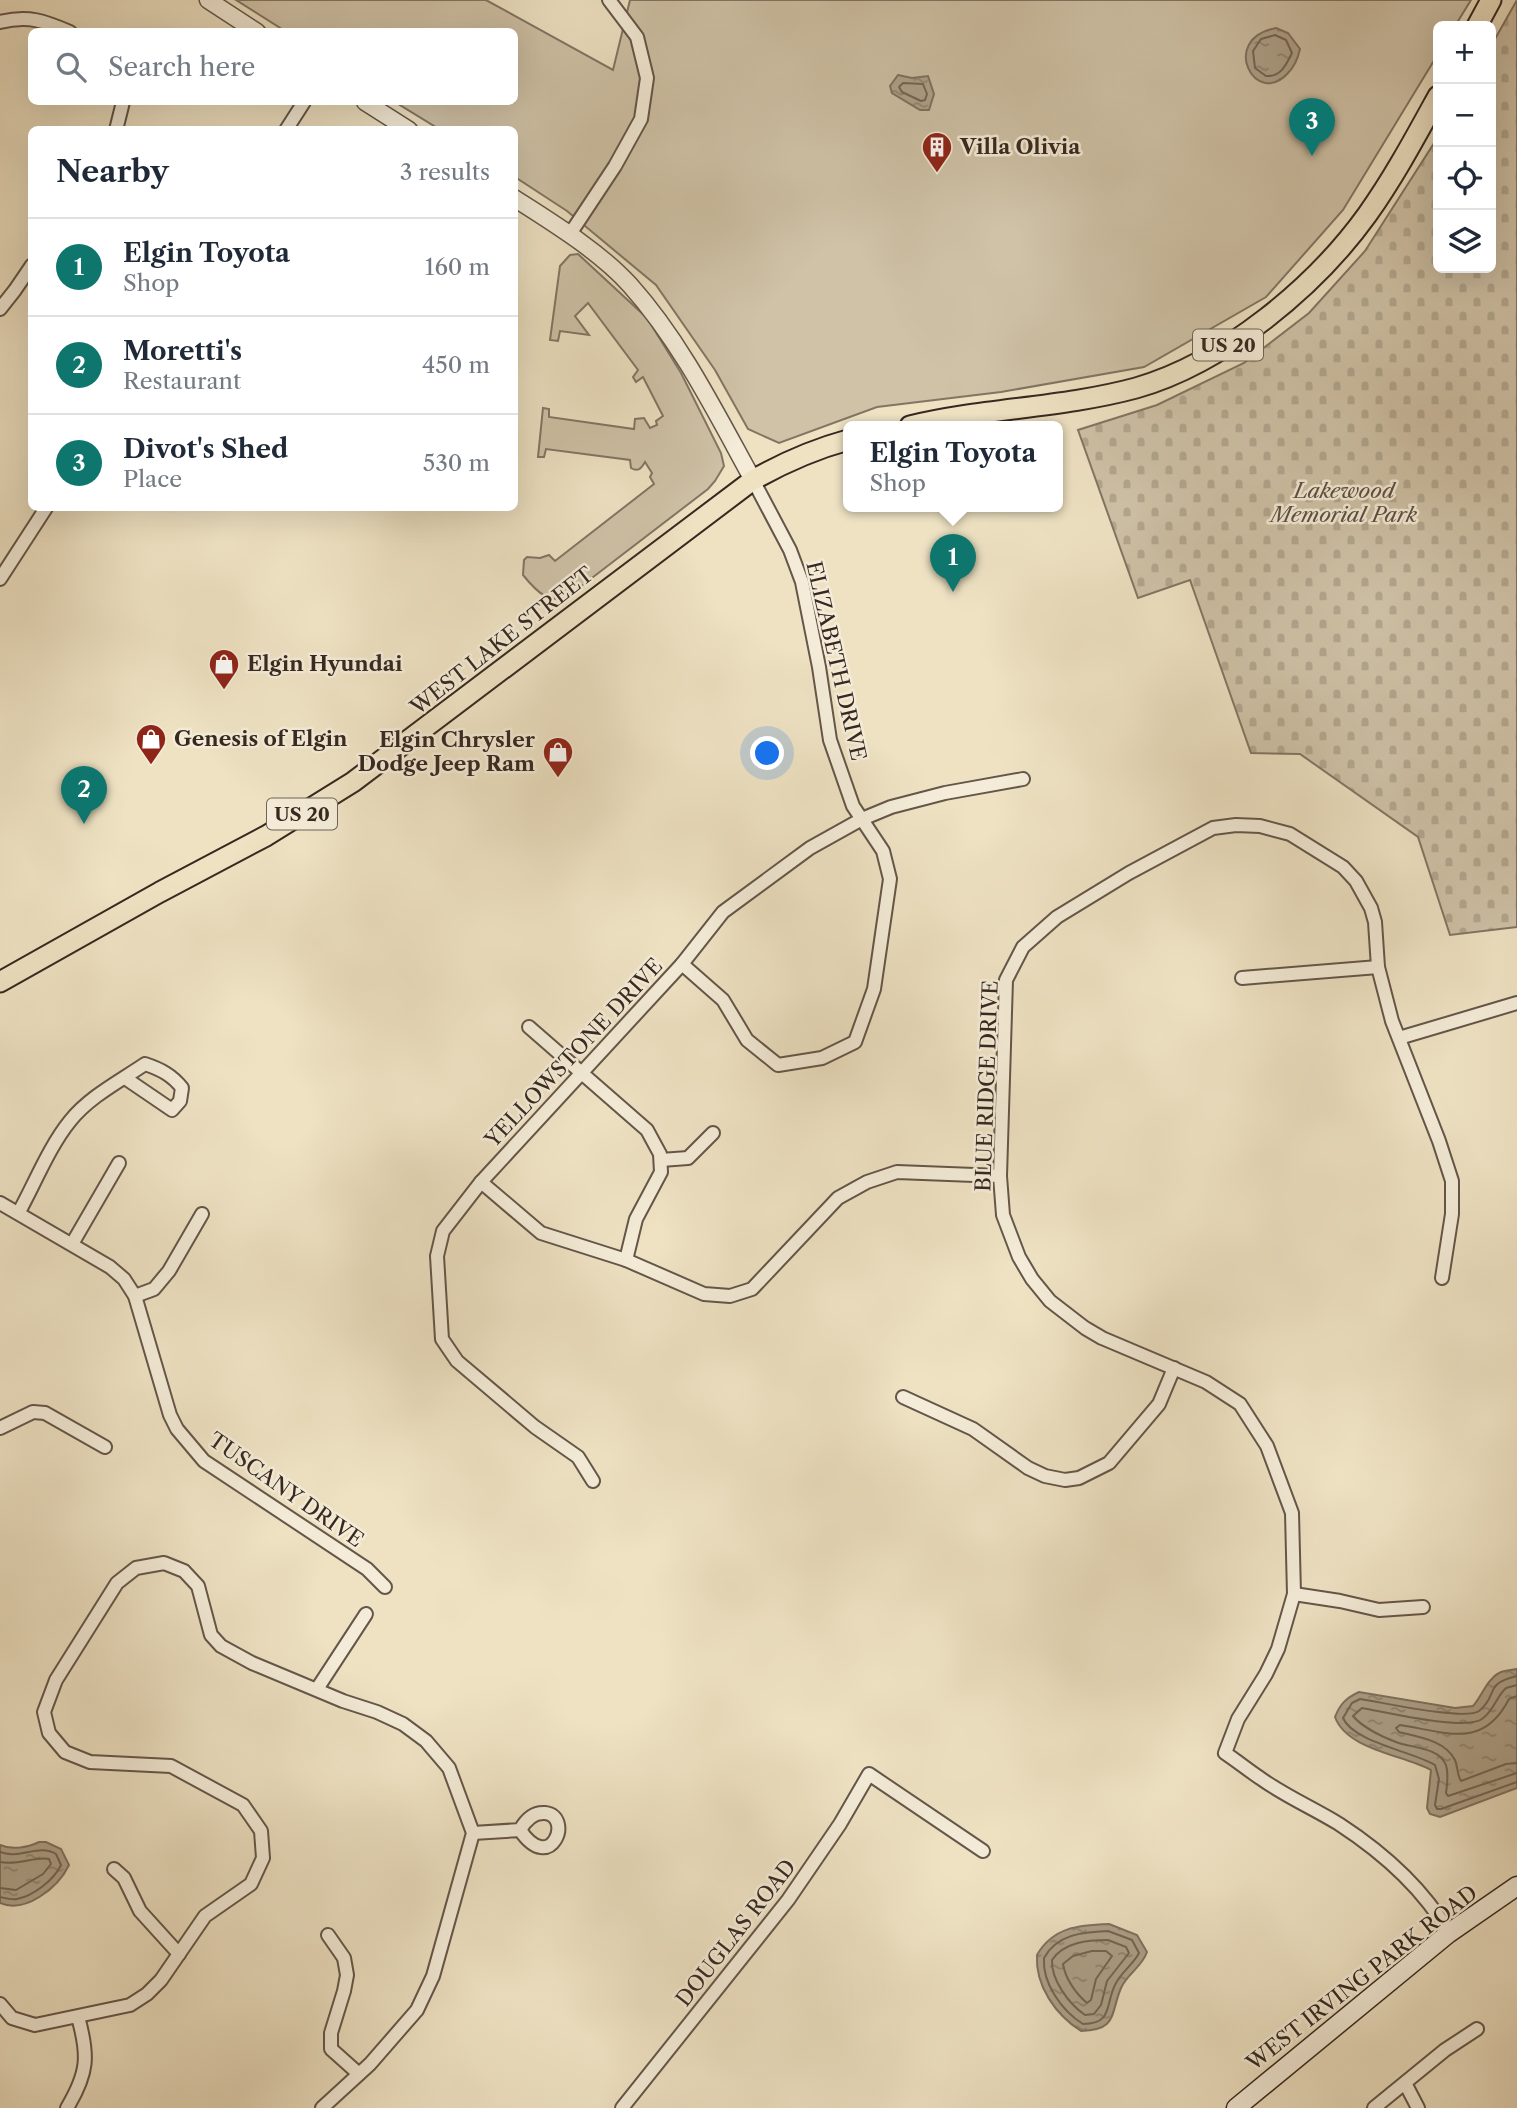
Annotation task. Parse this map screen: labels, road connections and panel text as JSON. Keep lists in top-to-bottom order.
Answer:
{
  "streets": {
    "highway": ["US 20", "WEST LAKE STREET"],
    "main road": ["WEST IRVING PARK ROAD"],
    "street": [
      "ELIZABETH DRIVE",
      "YELLOWSTONE DRIVE",
      "BLUE RIDGE DRIVE",
      "TUSCANY DRIVE",
      "DOUGLAS ROAD"
    ]
  },
  "crossings": [
    ["WEST LAKE STREET", "ELIZABETH DRIVE"],
    ["ELIZABETH DRIVE", "YELLOWSTONE DRIVE"],
    ["BLUE RIDGE DRIVE", "WEST IRVING PARK ROAD"]
  ],
  "parks": ["Lakewood Memorial Park"],
  "places": {
    "building": ["Villa Olivia"],
    "shop": ["Elgin Hyundai", "Genesis of Elgin", "Elgin Chrysler Dodge Jeep Ram"]
  },
  "page": {
    "map_buttons": ["+", "−"],
    "search": "Search here",
    "pins": ["3", "1", "2"],
    "heading": ["Nearby", "3 results"],
    "list": [
      {
        "mark": "1",
        "name": "Elgin Toyota",
        "note": "Shop",
        "value": "160 m"
      },
      {
        "mark": "2",
        "name": "Moretti's",
        "note": "Restaurant",
        "value": "450 m"
      },
      {
        "mark": "3",
        "name": "Divot's Shed",
        "note": "Place",
        "value": "530 m"
      }
    ],
    "popup": ["Elgin Toyota", "Shop"]
  }
}
